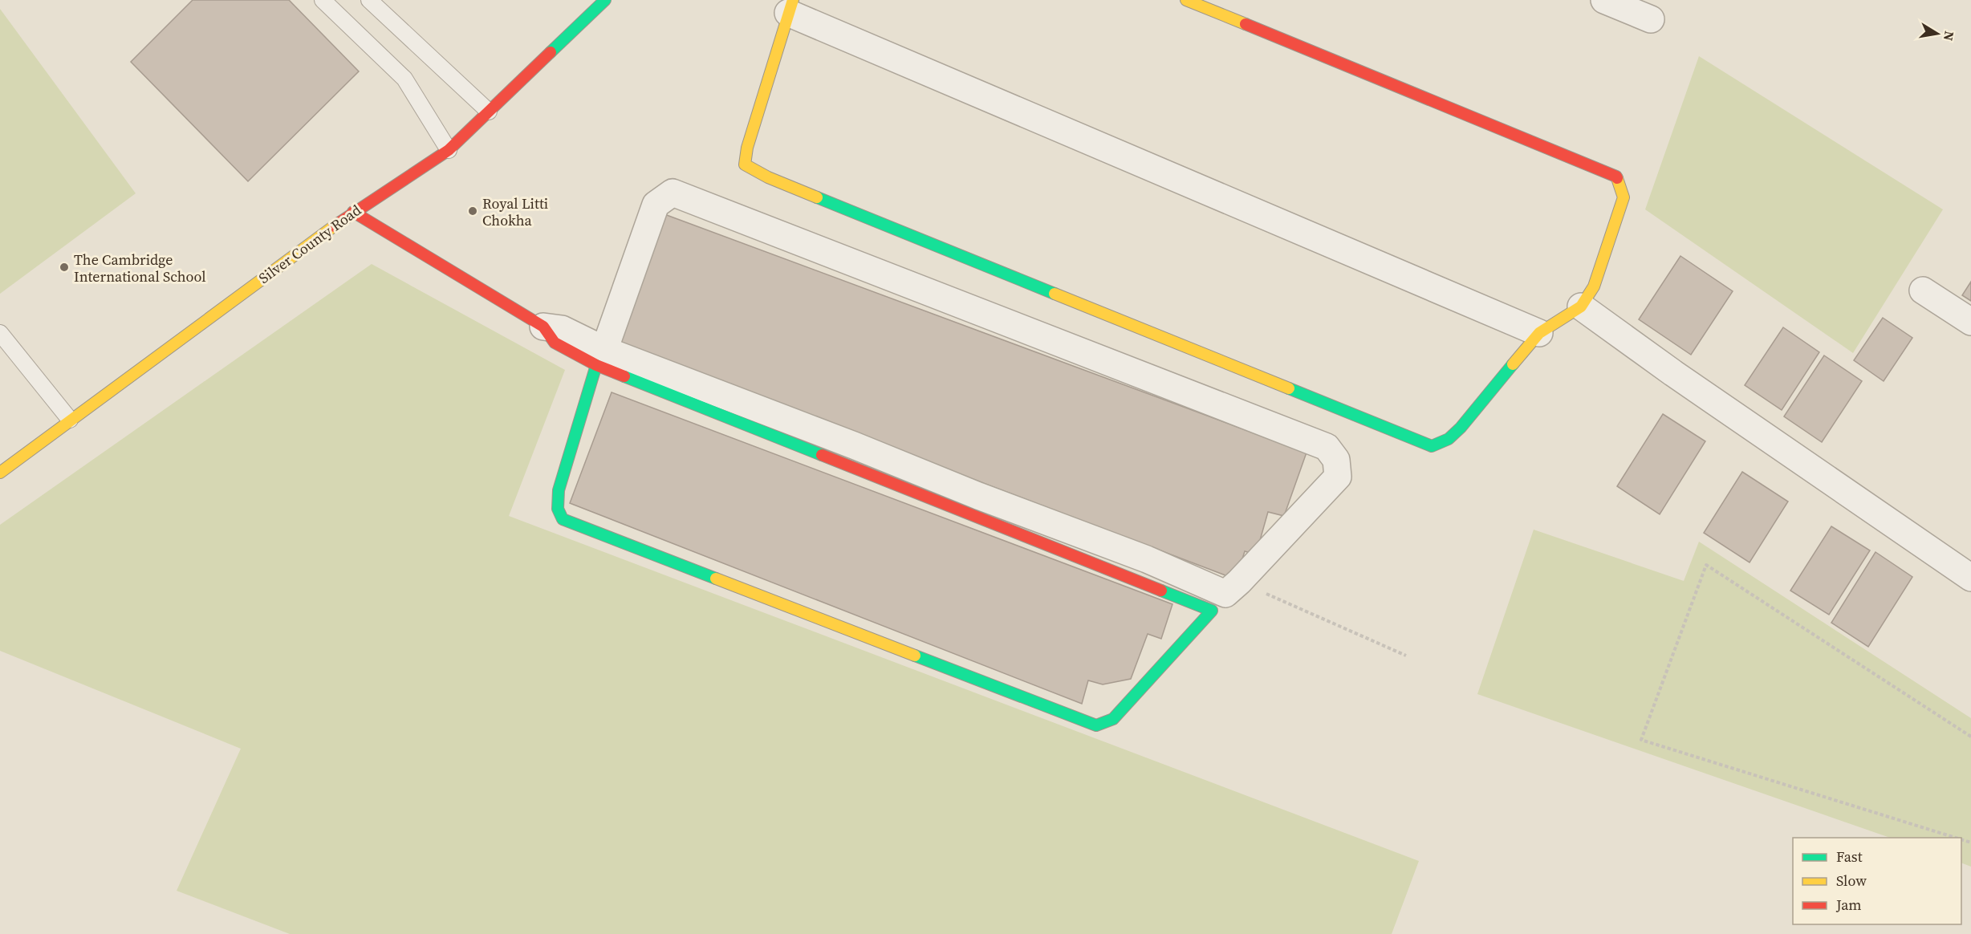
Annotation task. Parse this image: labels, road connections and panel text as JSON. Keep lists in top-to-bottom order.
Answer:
{
  "streets": {
    "street": ["Silver County Road"]
  },
  "places": ["Royal Litti Chokha", "The Cambridge International School"],
  "legend": ["Fast", "Slow", "Jam"],
  "north": "right"
}
